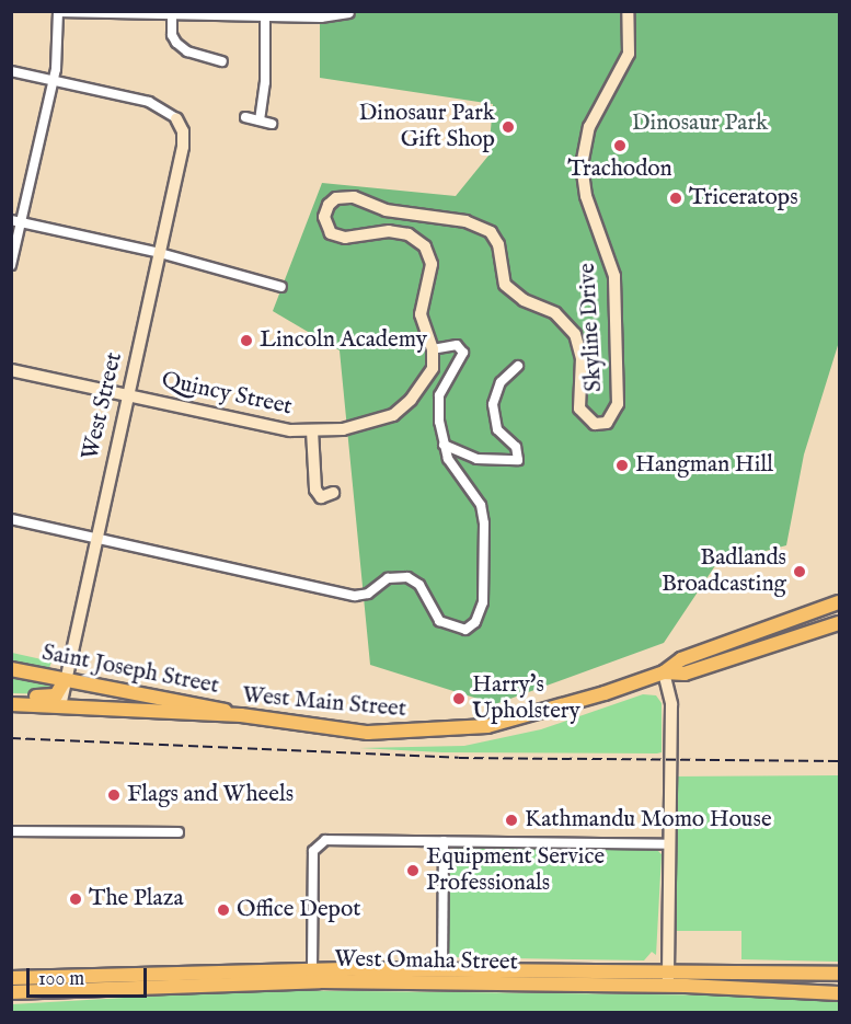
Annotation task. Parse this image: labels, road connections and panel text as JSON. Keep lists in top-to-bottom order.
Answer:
{
  "streets": {
    "main road": ["Saint Joseph Street", "West Main Street", "West Omaha Street"],
    "street": ["Skyline Drive", "Quincy Street", "West Street"]
  },
  "crossings": [
    ["Skyline Drive", "Quincy Street"],
    ["Quincy Street", "West Street"],
    ["West Street", "Saint Joseph Street"],
    ["West Street", "West Main Street"],
    ["Saint Joseph Street", "West Main Street"]
  ],
  "parks": ["Dinosaur Park"],
  "places": [
    "Dinosaur Park Gift Shop",
    "Trachodon",
    "Triceratops",
    "Lincoln Academy",
    "Hangman Hill",
    "Badlands Broadcasting",
    "Harry's Upholstery",
    "Flags and Wheels",
    "Kathmandu Momo House",
    "Equipment Service Professionals",
    "The Plaza",
    "Office Depot"
  ],
  "scale_bar": "100 m"
}
